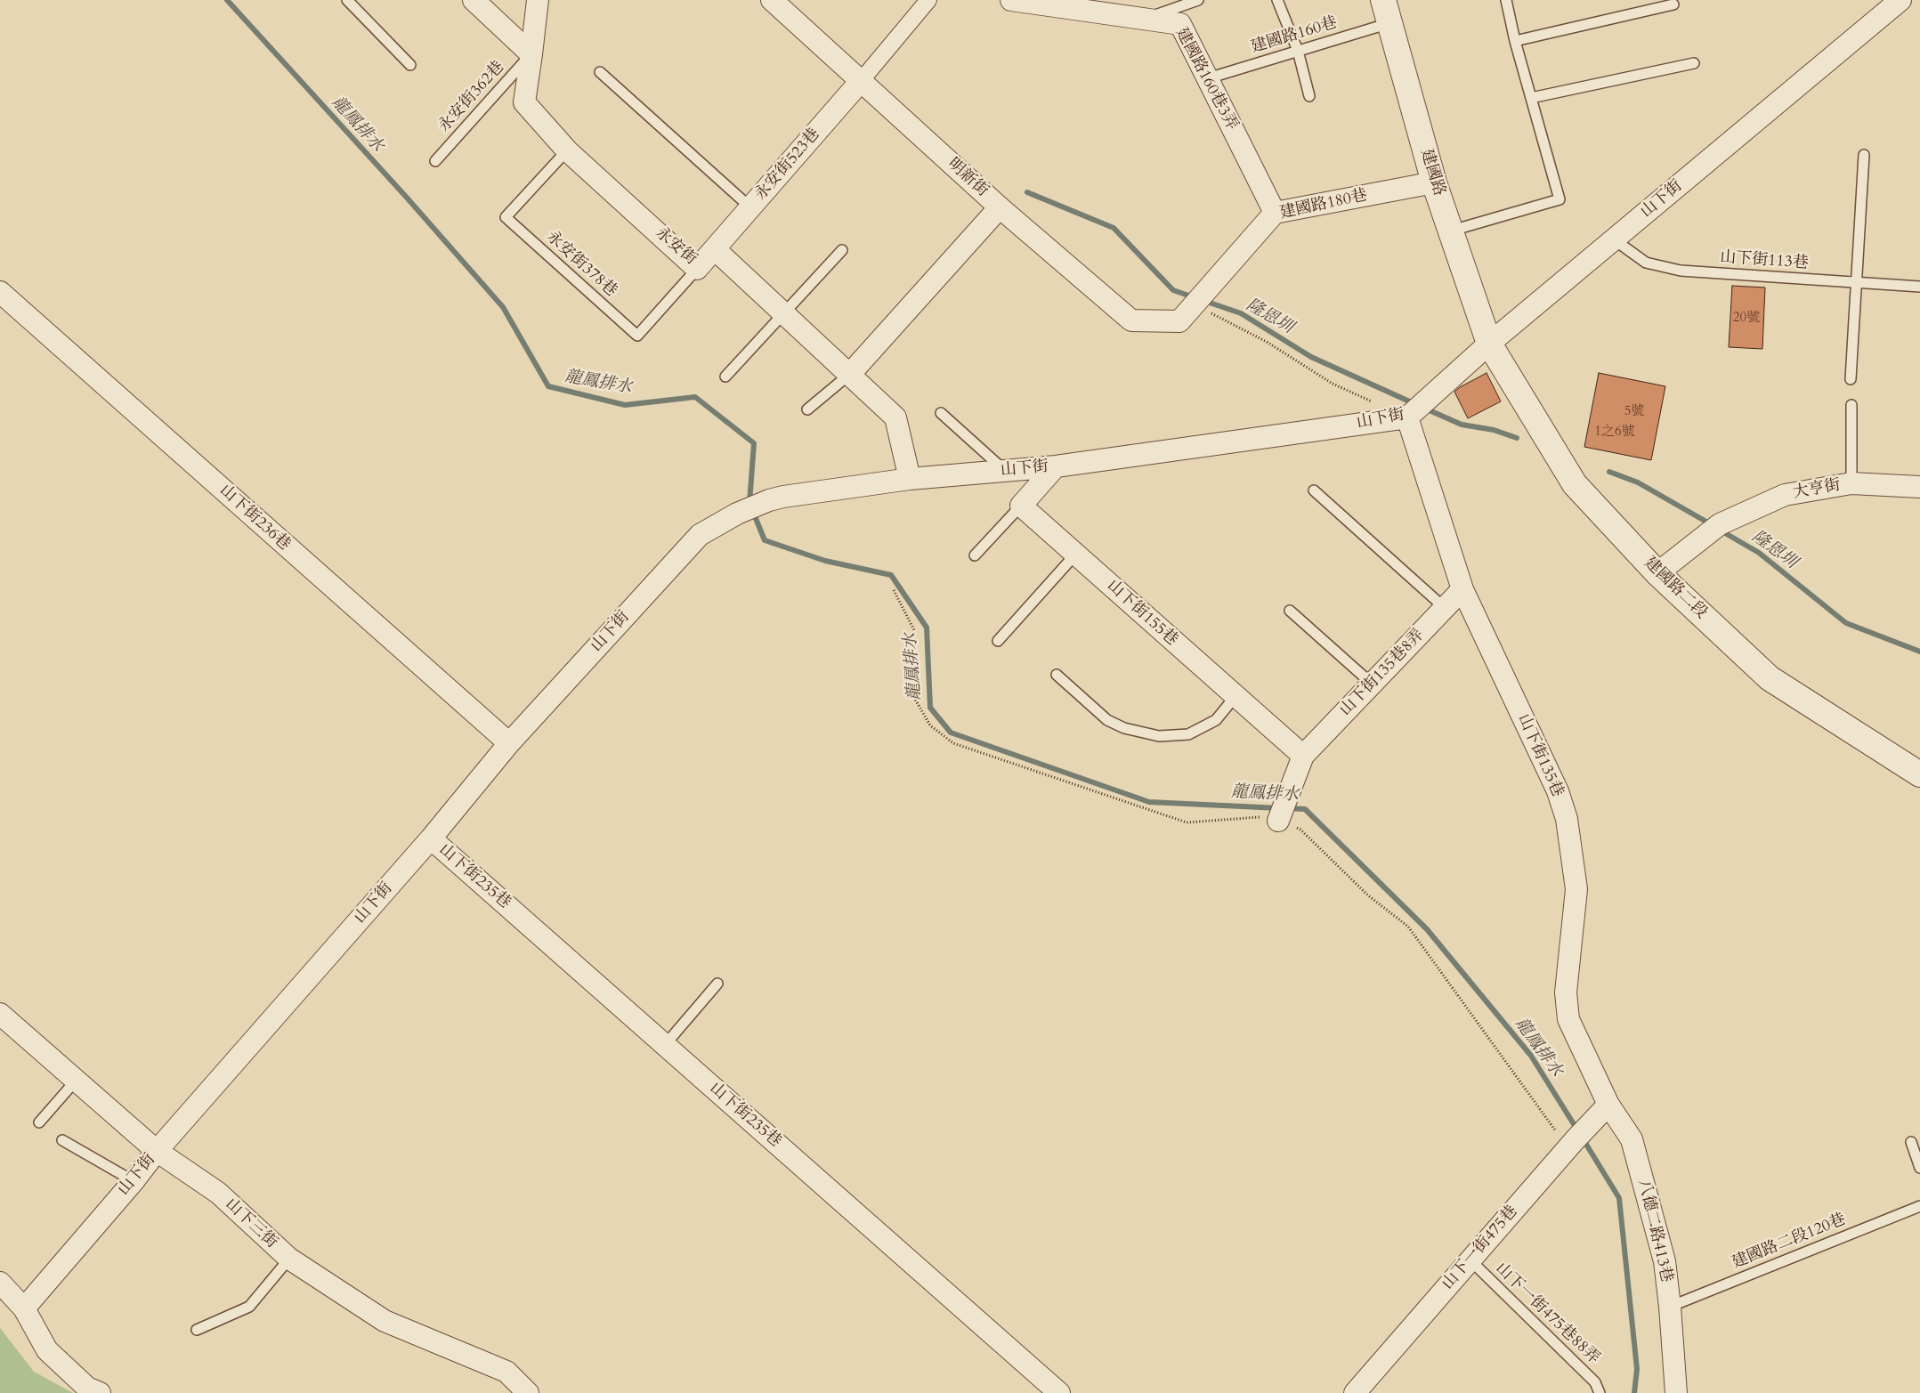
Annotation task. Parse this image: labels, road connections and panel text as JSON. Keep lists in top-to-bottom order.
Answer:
{
  "streets": {
    "street": [
      "建國路160巷3弄",
      "永安街523巷",
      "建國路",
      "明新街",
      "山下街",
      "建國路180巷",
      "永安街",
      "大亨街",
      "山下街236巷",
      "建國路二段",
      "山下街155巷",
      "山下街135巷8弄",
      "山下街135巷",
      "山下街235巷",
      "山下三街",
      "八德二路413巷",
      "山下一街475巷"
    ],
    "lane": [
      "建國路160巷",
      "永安街362巷",
      "山下街113巷",
      "永安街378巷",
      "建國路二段120巷",
      "山下一街475巷88弄"
    ]
  },
  "crossings": [
    ["建國路160巷", "建國路160巷3弄"],
    ["建國路160巷", "建國路"],
    ["建國路160巷3弄", "建國路180巷"],
    ["永安街362巷", "永安街"],
    ["永安街523巷", "明新街"],
    ["永安街523巷", "永安街"],
    ["建國路", "山下街"],
    ["建國路", "建國路180巷"],
    ["建國路", "建國路二段"],
    ["明新街", "建國路180巷"],
    ["山下街", "永安街"],
    ["山下街", "山下街113巷"],
    ["山下街", "山下街236巷"],
    ["山下街", "建國路二段"],
    ["山下街", "山下街135巷"],
    ["山下街", "山下街235巷"],
    ["山下街", "山下三街"],
    ["永安街", "永安街378巷"],
    ["大亨街", "建國路二段"],
    ["山下街155巷", "山下街135巷8弄"],
    ["山下街135巷8弄", "山下街135巷"],
    ["山下街135巷", "八德二路413巷"],
    ["山下街135巷", "山下一街475巷"],
    ["八德二路413巷", "建國路二段120巷"],
    ["八德二路413巷", "山下一街475巷"],
    ["山下一街475巷", "山下一街475巷88弄"]
  ],
  "water": ["龍鳳排水", "隆恩圳"],
  "house_numbers": ["20號", "5號", "1之6號"]
}
